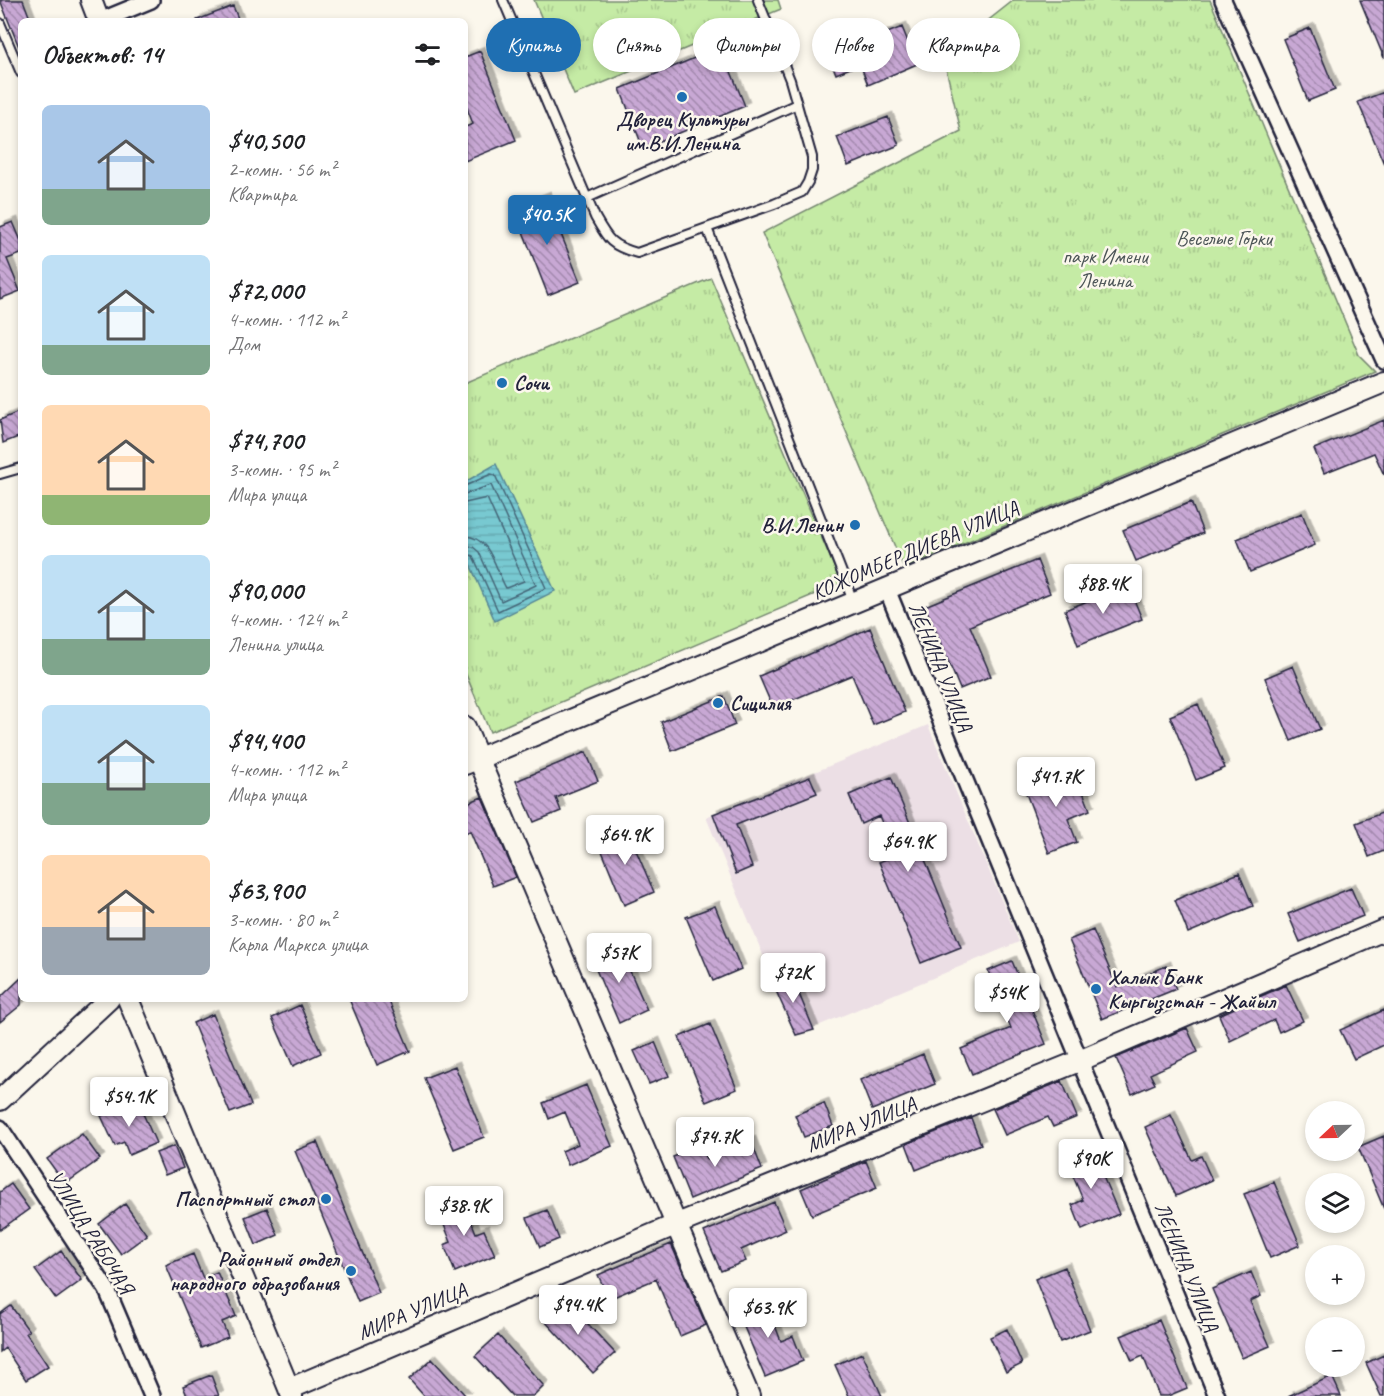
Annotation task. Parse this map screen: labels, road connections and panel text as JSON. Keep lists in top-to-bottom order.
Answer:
{
  "streets": {
    "street": [
      "КОЖОМБЕРДИЕВА УЛИЦА",
      "ЛЕНИНА УЛИЦА",
      "МИРА УЛИЦА",
      "УЛИЦА РАБОЧАЯ"
    ]
  },
  "crossings": [
    ["КОЖОМБЕРДИЕВА УЛИЦА", "ЛЕНИНА УЛИЦА"],
    ["ЛЕНИНА УЛИЦА", "МИРА УЛИЦА"]
  ],
  "parks": ["Веселые Горки", "парк Имени Ленина"],
  "places": [
    "Дворец Культуры им.В.И.Ленина",
    "Сочи",
    "В.И.Ленин",
    "Сицилия",
    "Халык Банк Кыргызстан - Жайыл",
    "Паспортный стол",
    "Районный отдел народного образования"
  ],
  "north": "left",
  "page": {
    "chip": [
      "Купить",
      "Снять",
      "Фильтры",
      "Новое",
      "Квартира"
    ],
    "heading": "Объектов: 14",
    "list": [
      {
        "name": "$40,500",
        "note": "2-комн. · 56 m² · Квартира"
      },
      {
        "name": "$72,000",
        "note": "4-комн. · 112 m² · Дом"
      },
      {
        "name": "$74,700",
        "note": "3-комн. · 95 m² · Мира улица"
      },
      {
        "name": "$90,000",
        "note": "4-комн. · 124 m² · Ленина улица"
      },
      {
        "name": "$94,400",
        "note": "4-комн. · 112 m² · Мира улица"
      },
      {
        "name": "$63,900",
        "note": "3-комн. · 80 m² · Карла Маркса улица"
      }
    ],
    "price": [
      "$40.5K",
      "$88.4K",
      "$41.7K",
      "$64.9K",
      "$64.9K",
      "$57K",
      "$72K",
      "$54K",
      "$54.1K",
      "$74.7K",
      "$90K",
      "$38.9K",
      "$94.4K",
      "$63.9K"
    ],
    "map_buttons": ["+", "−"]
  }
}
